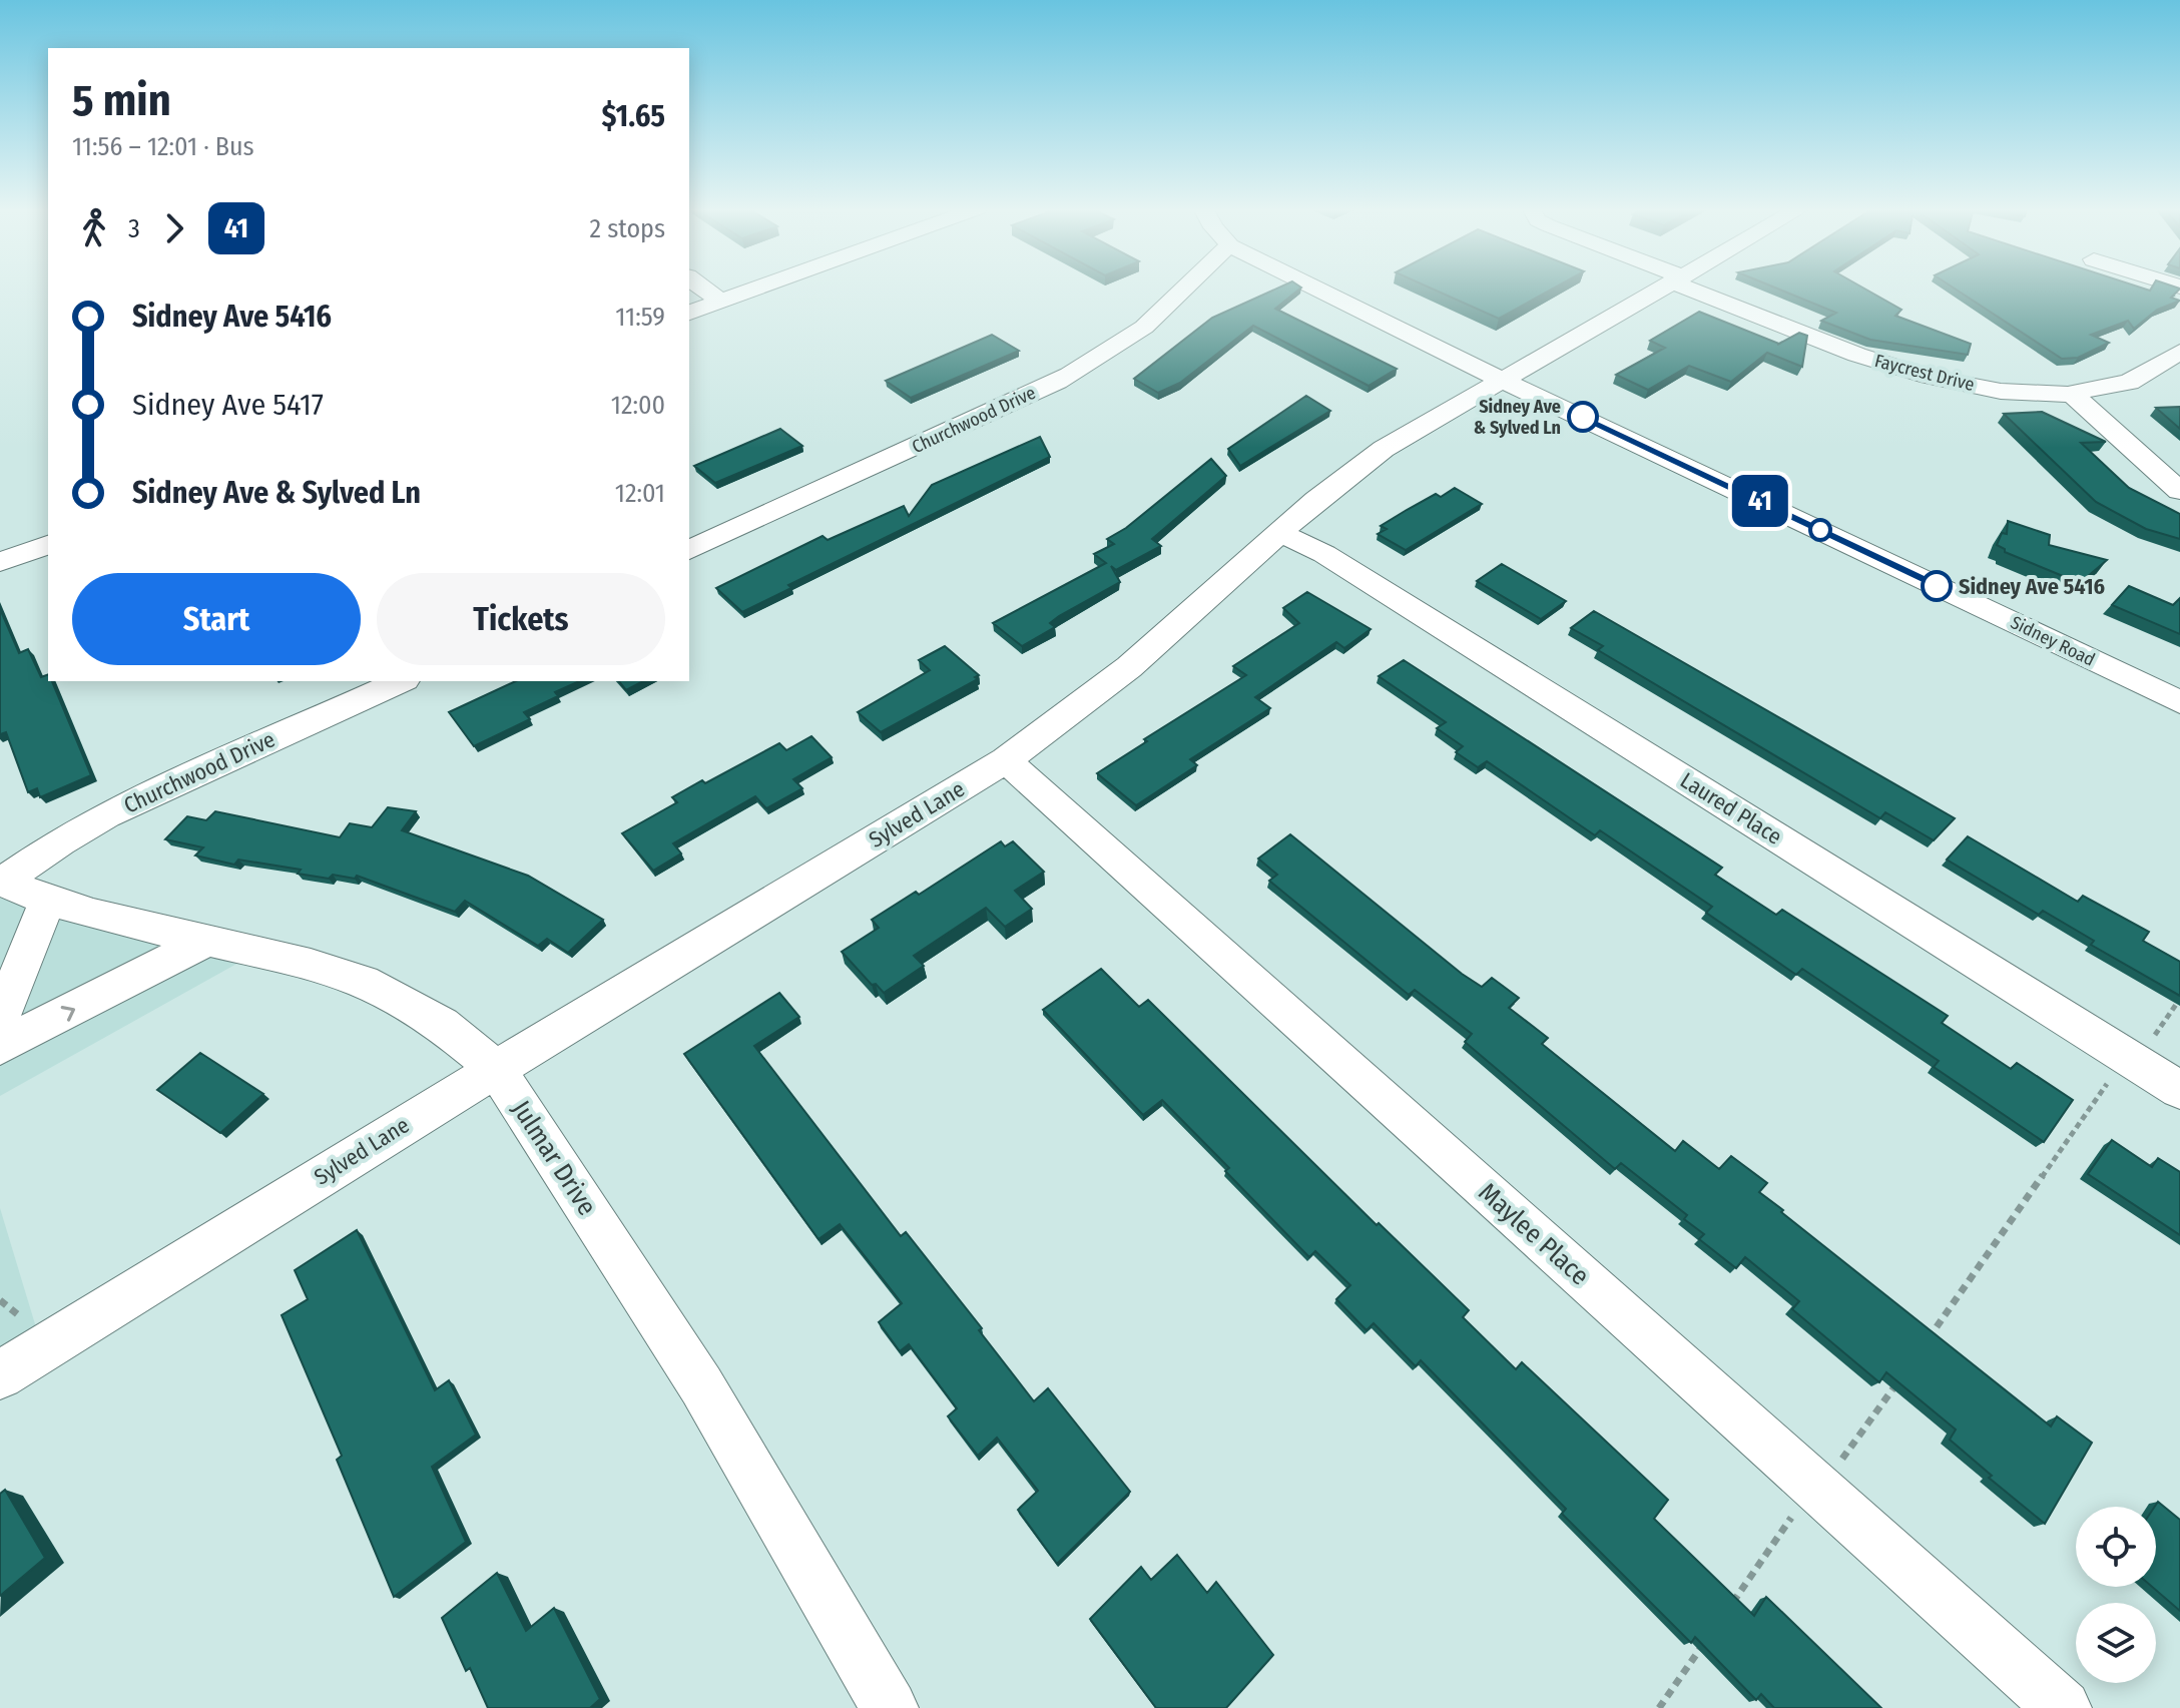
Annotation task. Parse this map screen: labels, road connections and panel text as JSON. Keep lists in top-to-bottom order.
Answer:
{
  "streets": {
    "street": [
      "Faycrest Drive",
      "Churchwood Drive",
      "Sidney Road",
      "Laured Place",
      "Sylved Lane",
      "Julmar Drive",
      "Maylee Place"
    ]
  },
  "crossings": [
    ["Churchwood Drive", "Julmar Drive"],
    ["Sidney Road", "Sylved Lane"],
    ["Laured Place", "Sylved Lane"],
    ["Sylved Lane", "Julmar Drive"],
    ["Sylved Lane", "Maylee Place"]
  ],
  "places": ["Sidney Ave & Sylved Ln", "Sidney Ave 5416"],
  "lines": ["bus line 41"],
  "page": {
    "on_map": "41",
    "heading": ["5 min", "11:56 – 12:01 · Bus", "$1.65"],
    "legs": ["3", "41", "2 stops"],
    "list": [
      {
        "name": "Sidney Ave 5416",
        "value": "11:59"
      },
      {
        "name": "Sidney Ave 5417",
        "value": "12:00"
      },
      {
        "name": "Sidney Ave & Sylved Ln",
        "value": "12:01"
      }
    ],
    "buttons": ["Start", "Tickets"]
  }
}
